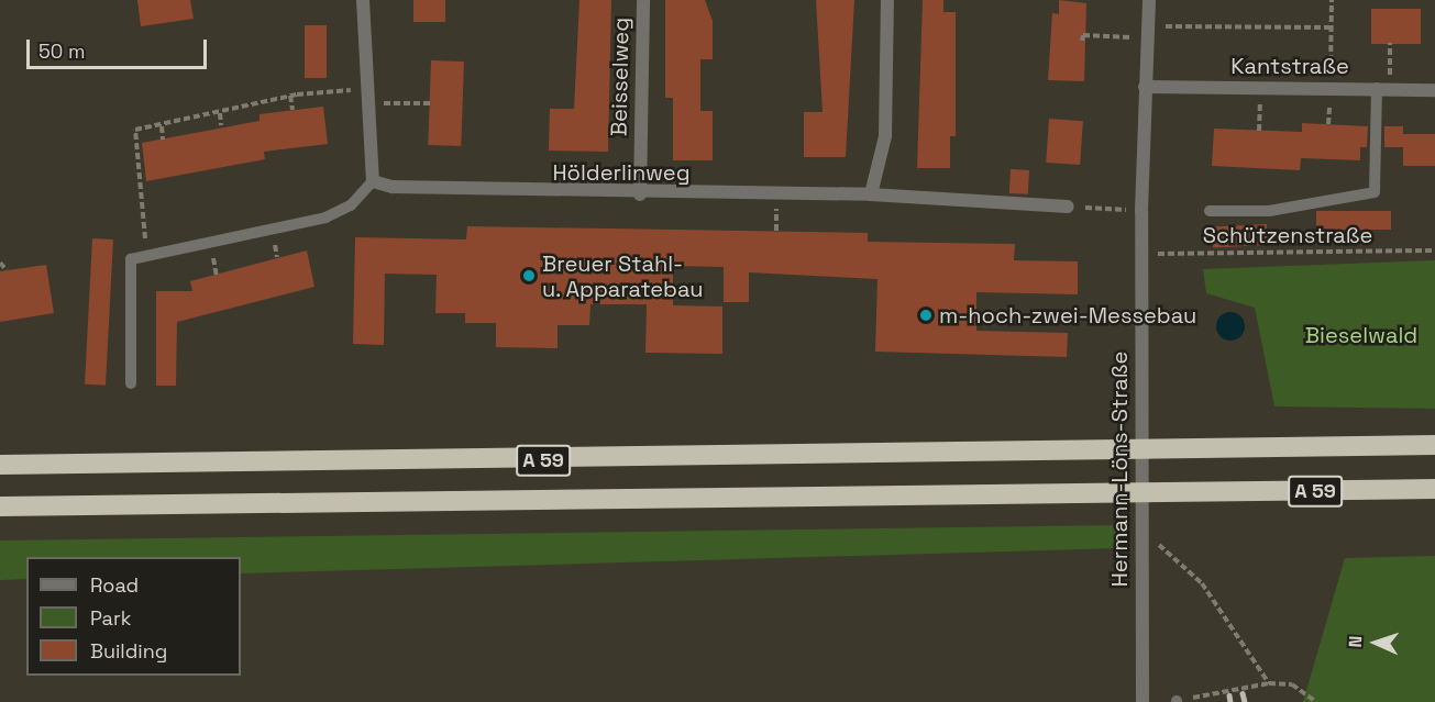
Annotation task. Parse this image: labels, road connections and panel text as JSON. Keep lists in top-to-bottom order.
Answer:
{
  "streets": {
    "highway": ["A 59"],
    "street": [
      "Kantstraße",
      "Beisselweg",
      "Hölderlinweg",
      "Hermann-Löns-Straße"
    ],
    "path": ["Schützenstraße"]
  },
  "crossings": [
    ["Kantstraße", "Hermann-Löns-Straße"],
    ["Beisselweg", "Hölderlinweg"],
    ["Schützenstraße", "Hermann-Löns-Straße"]
  ],
  "parks": ["Bieselwald"],
  "places": ["Breuer Stahl- u. Apparatebau", "m-hoch-zwei-Messebau"],
  "legend": ["Road", "Park", "Building"],
  "scale_bar": "50 m",
  "north": "left"
}
